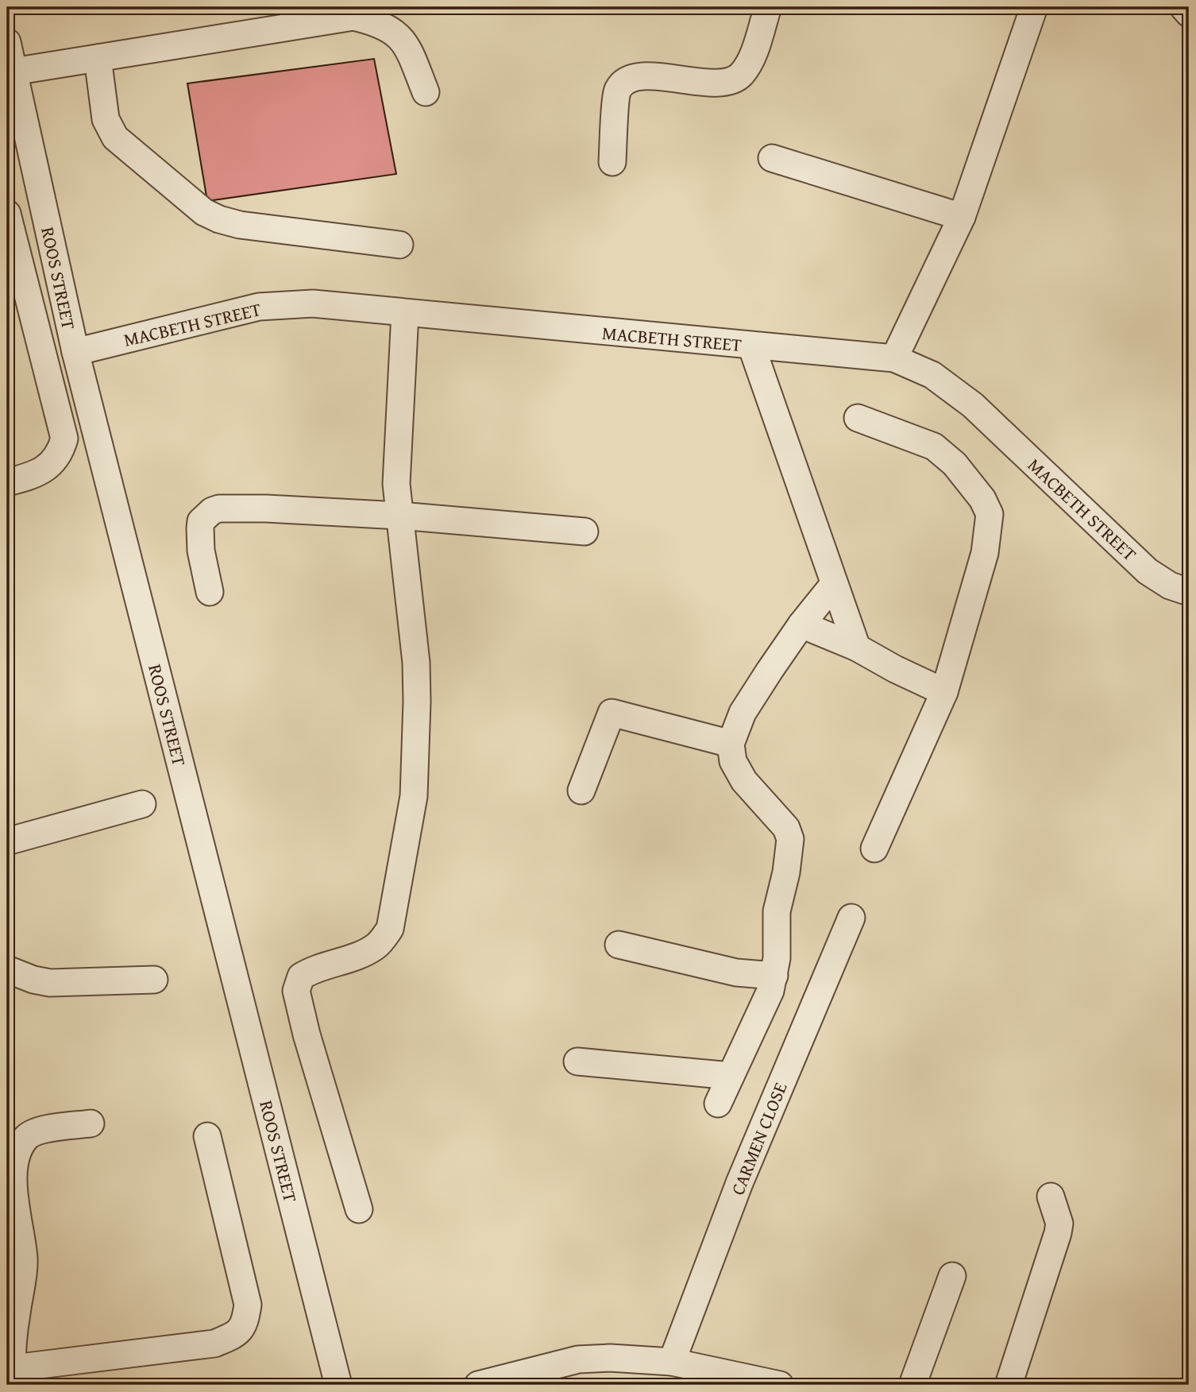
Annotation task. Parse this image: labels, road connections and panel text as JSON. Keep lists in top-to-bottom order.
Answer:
{
  "streets": {
    "street": ["ROOS STREET", "MACBETH STREET", "CARMEN CLOSE"]
  },
  "crossings": [
    ["ROOS STREET", "MACBETH STREET"]
  ]
}
